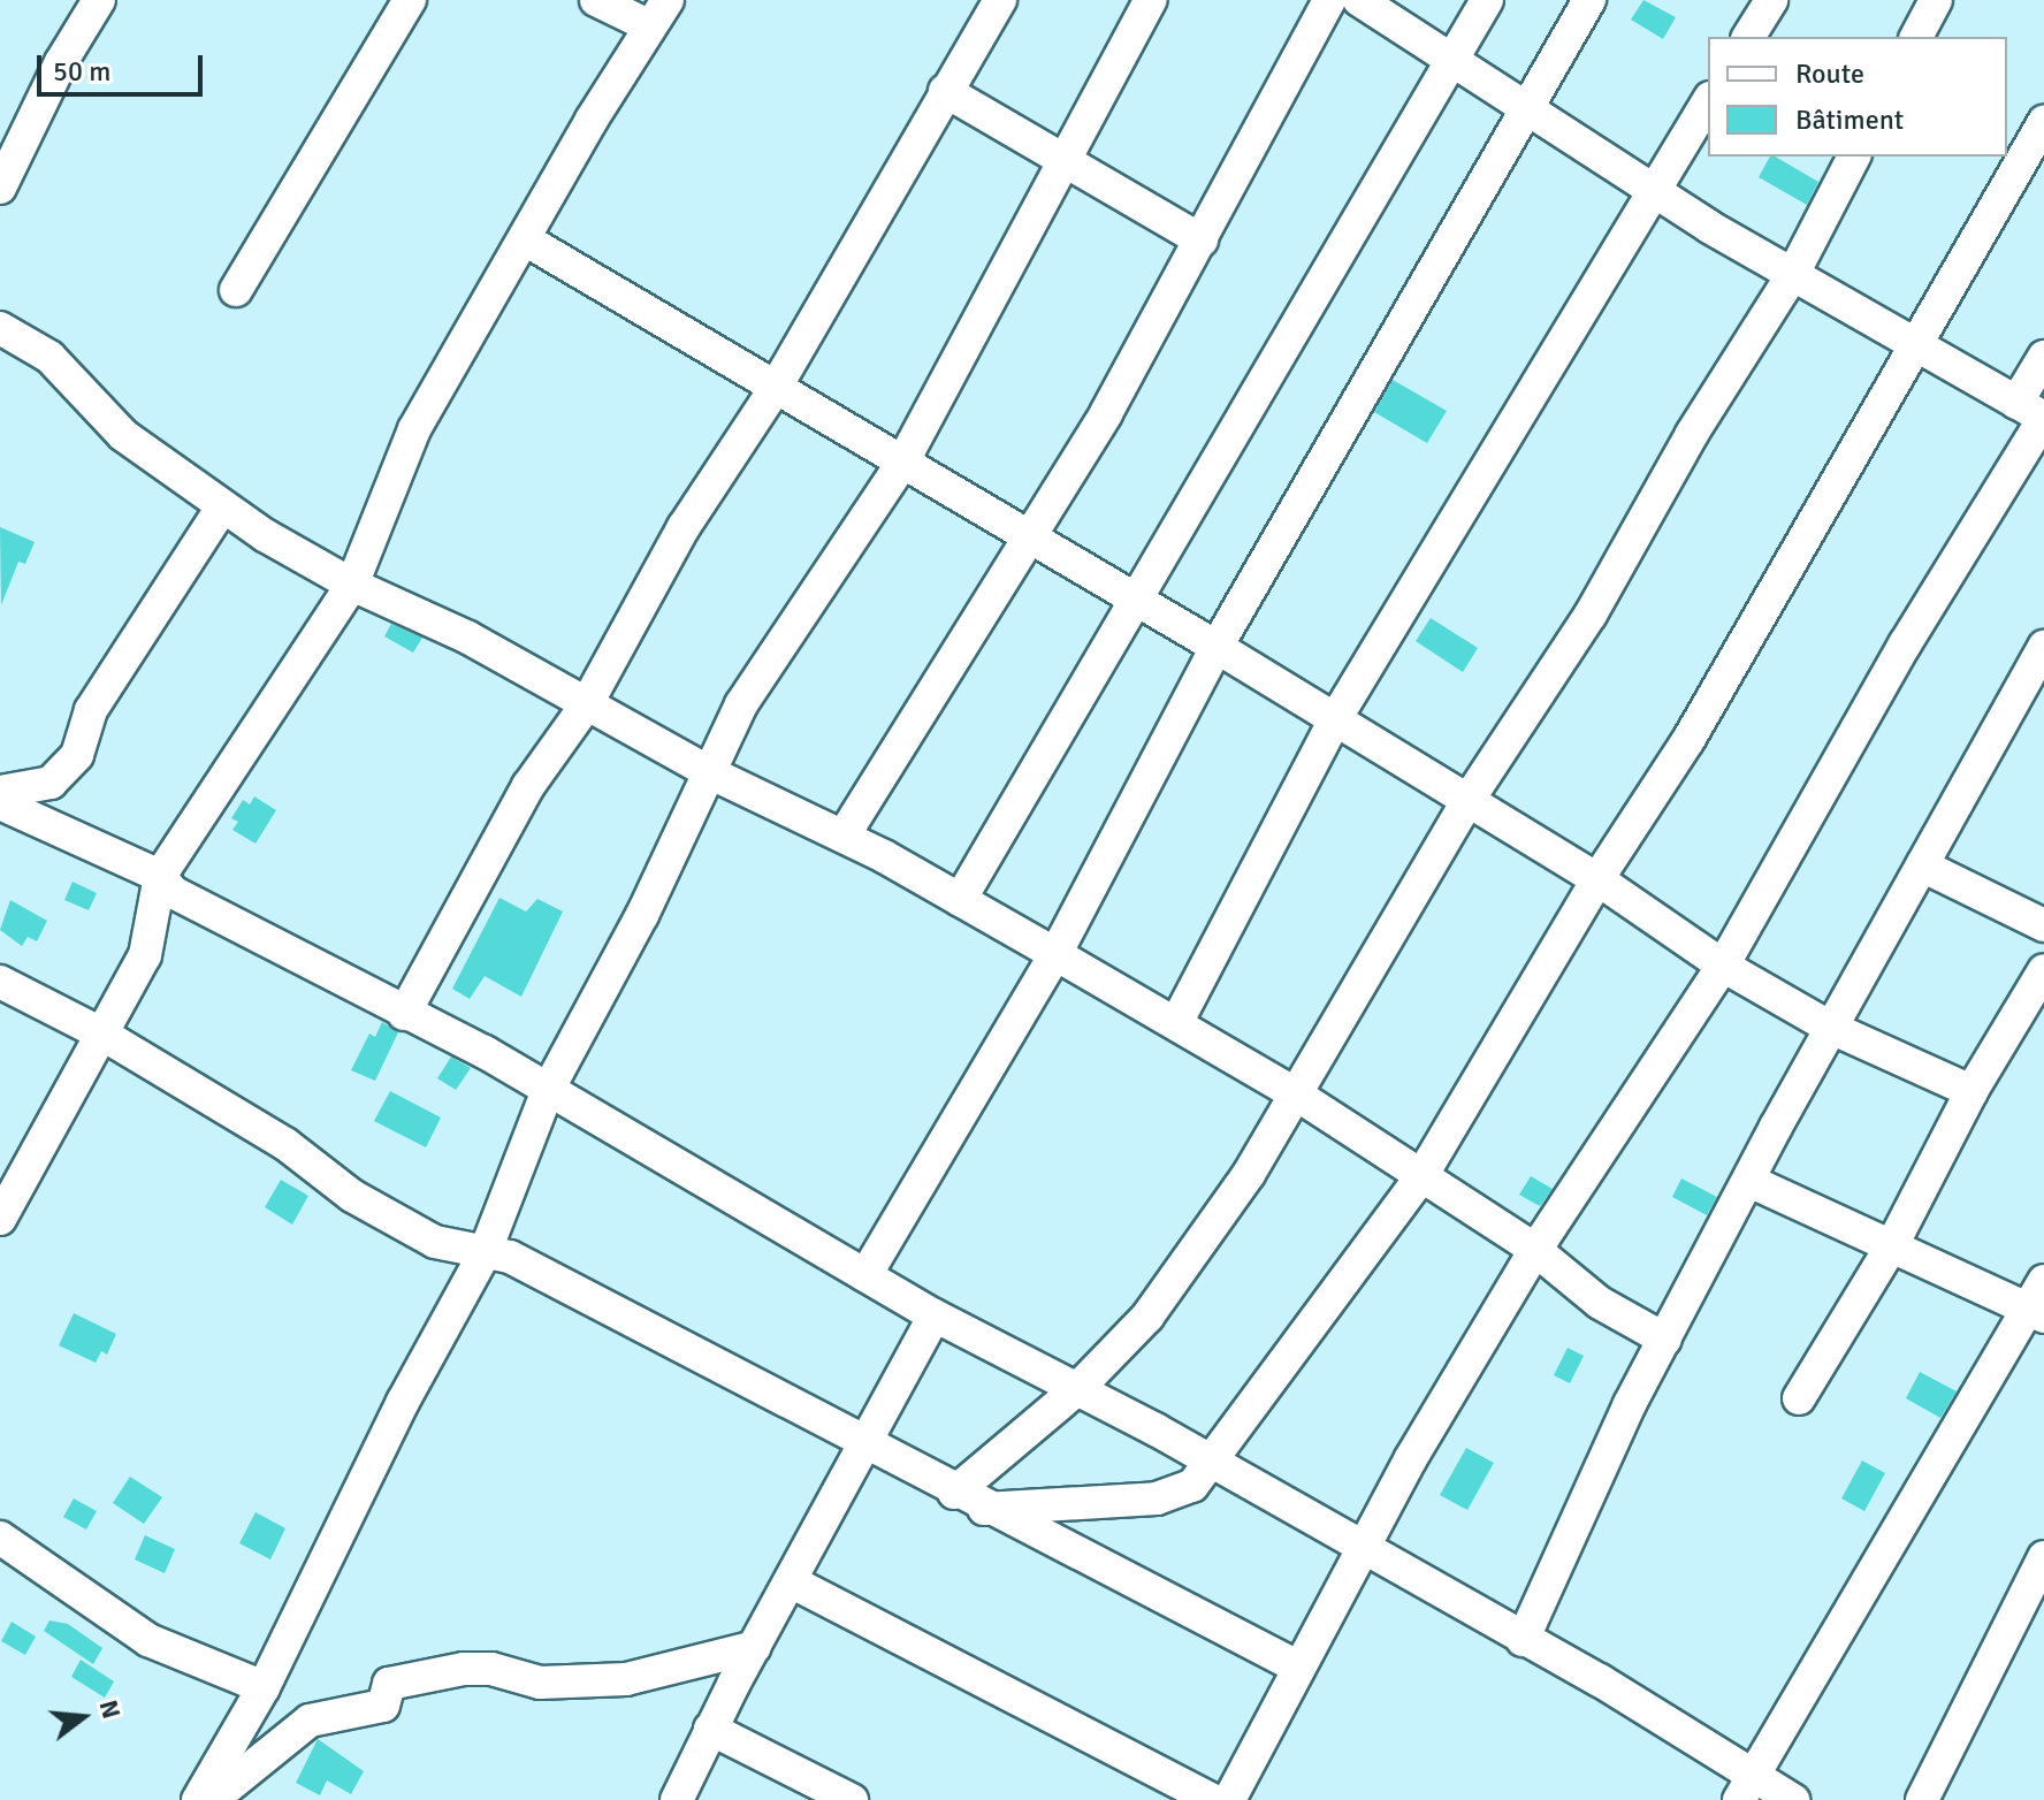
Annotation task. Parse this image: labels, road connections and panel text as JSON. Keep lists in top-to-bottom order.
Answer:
{
  "legend": ["Route", "Bâtiment"],
  "scale_bar": "50 m",
  "north": "right"
}
